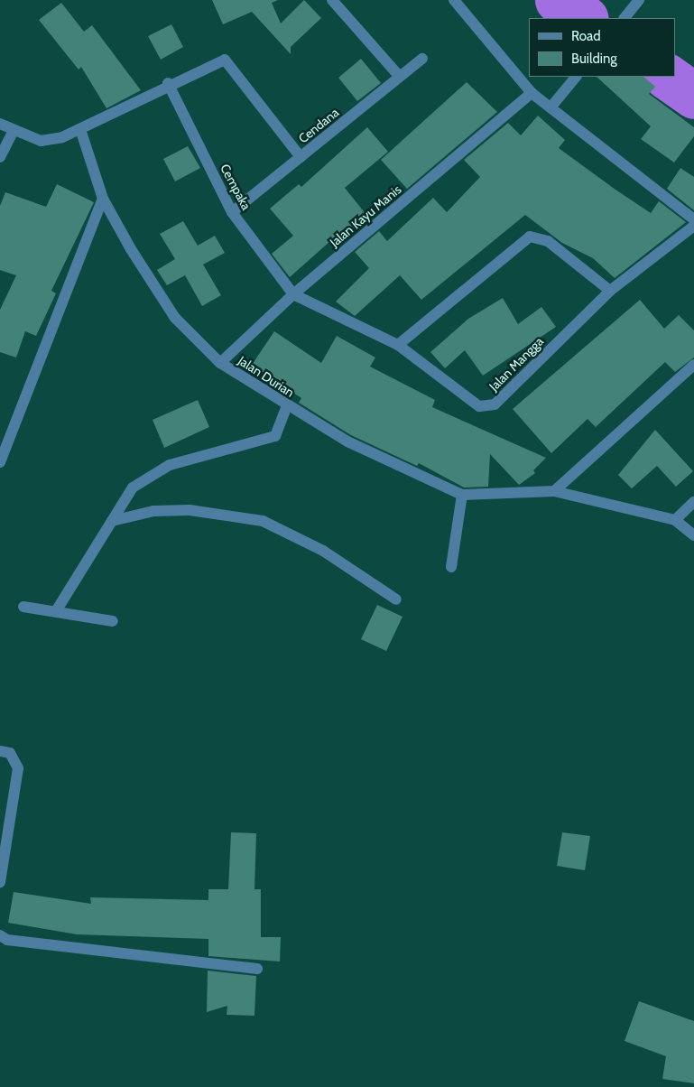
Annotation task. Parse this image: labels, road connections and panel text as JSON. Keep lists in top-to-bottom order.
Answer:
{
  "streets": {
    "street": [
      "Cendana",
      "Cempaka",
      "Jalan Kayu Manis",
      "Jalan Mangga",
      "Jalan Durian"
    ]
  },
  "crossings": [
    ["Cendana", "Cempaka"],
    ["Cempaka", "Jalan Kayu Manis"],
    ["Cempaka", "Jalan Mangga"],
    ["Jalan Kayu Manis", "Jalan Mangga"],
    ["Jalan Kayu Manis", "Jalan Durian"]
  ],
  "legend": ["Road", "Building"]
}
